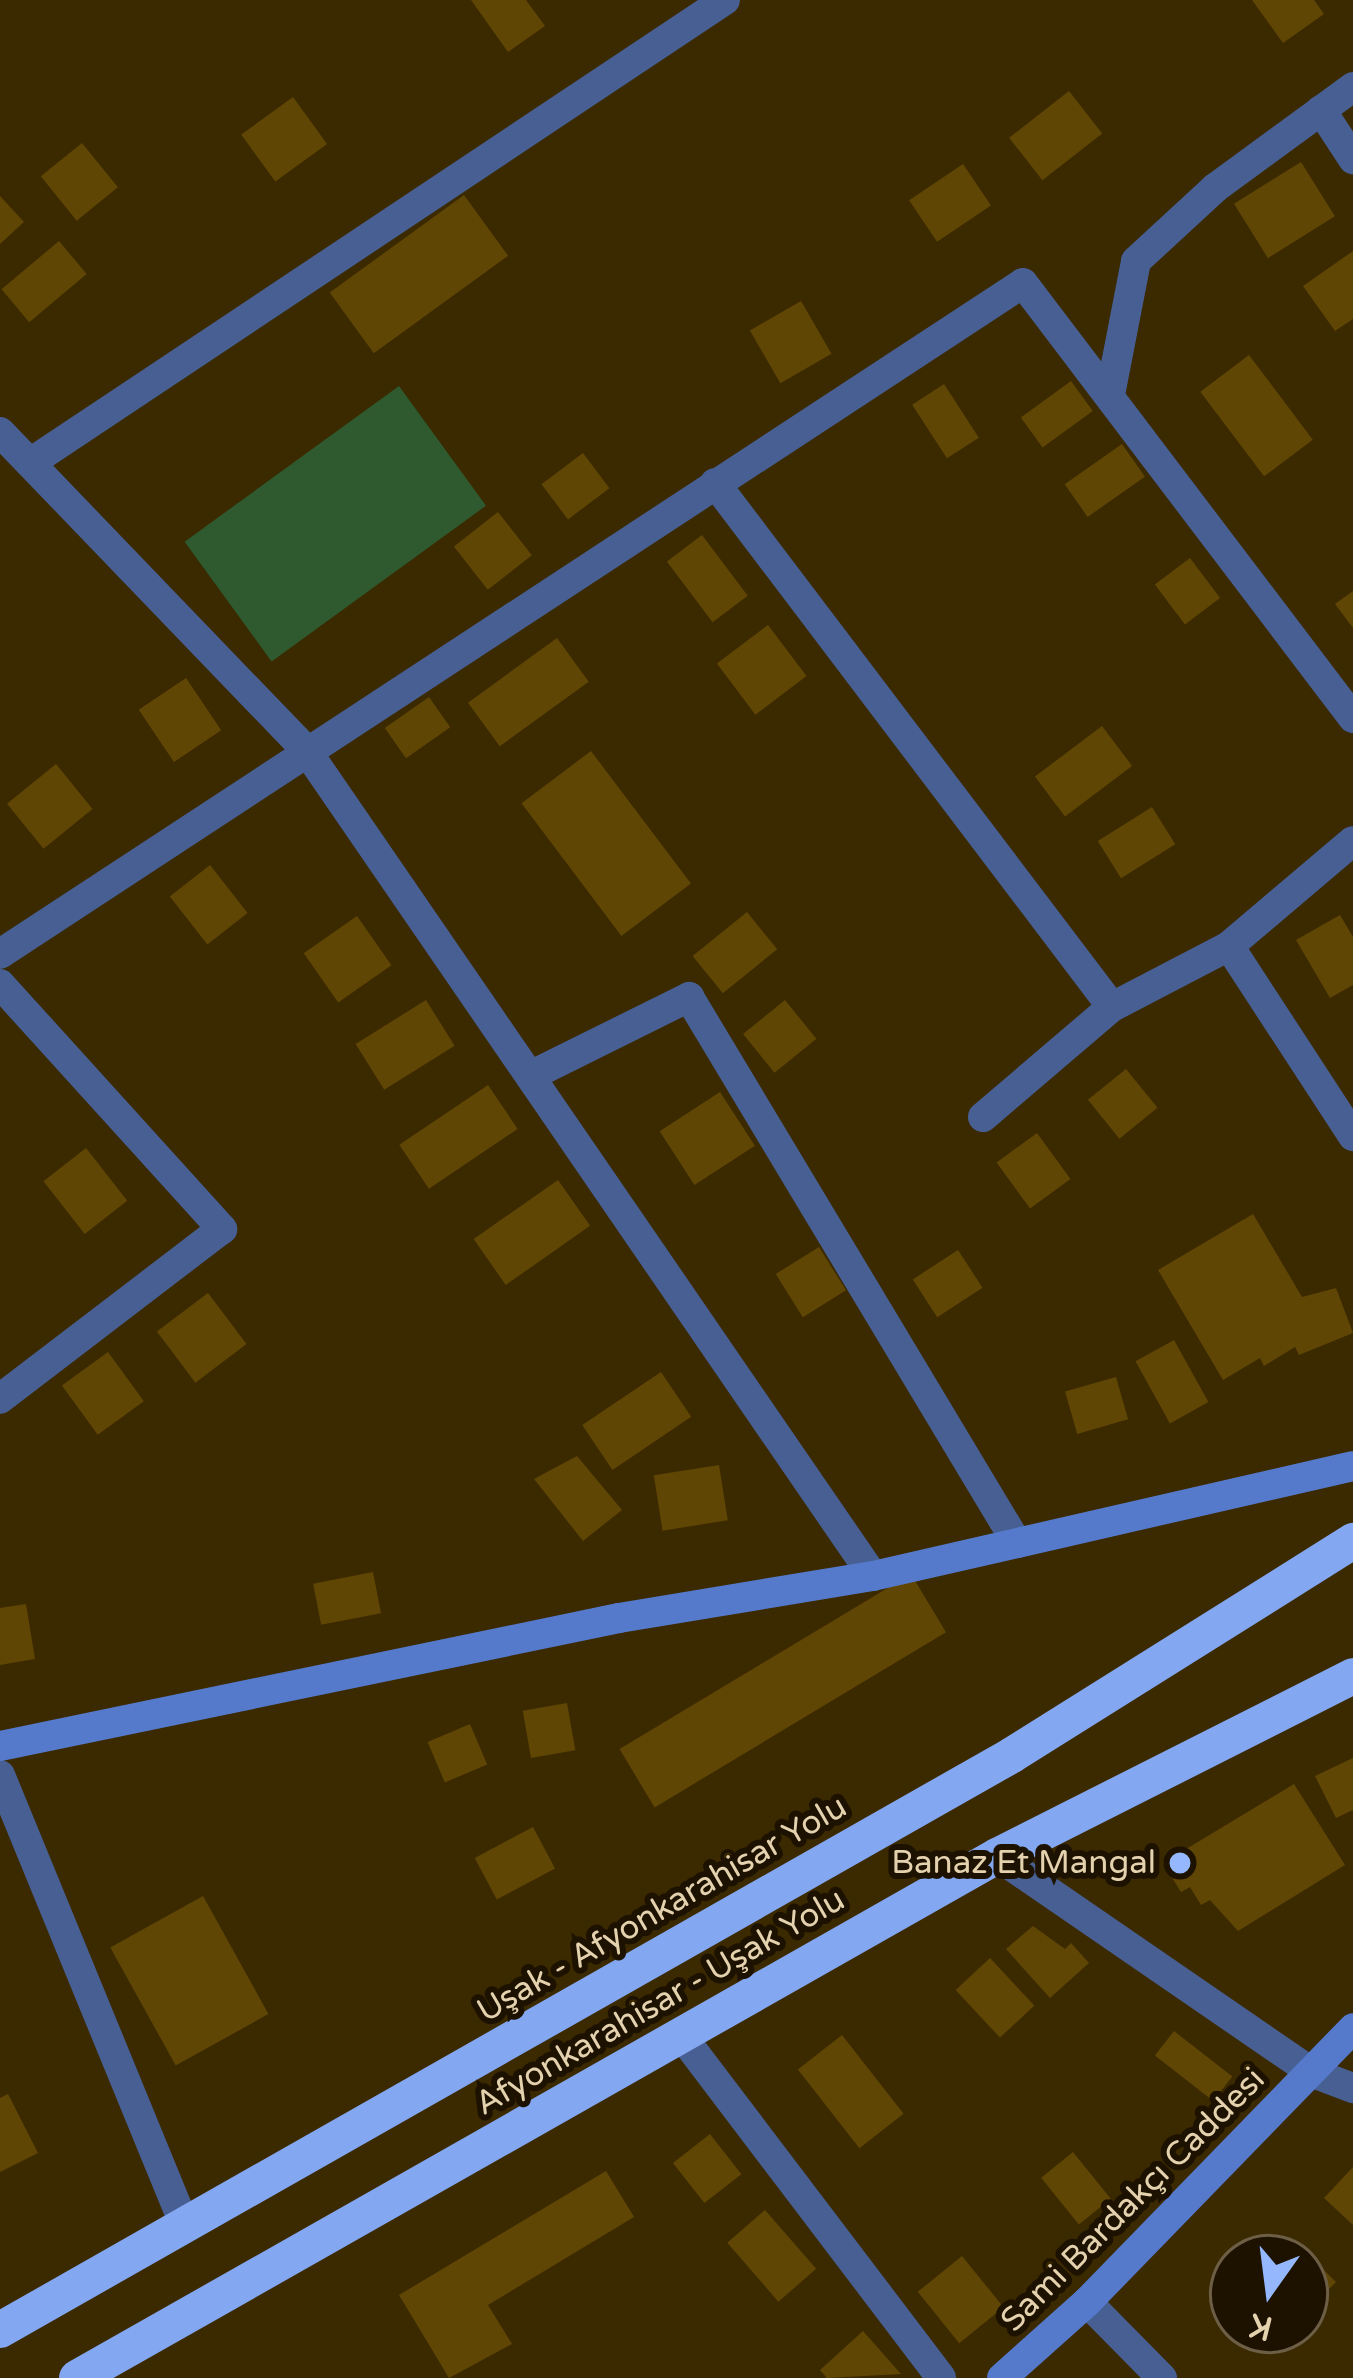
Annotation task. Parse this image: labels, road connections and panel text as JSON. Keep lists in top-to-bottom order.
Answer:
{
  "streets": {
    "highway": ["Uşak - Afyonkarahisar Yolu", "Afyonkarahisar - Uşak Yolu"],
    "street": ["Sami Bardakçı Caddesi"]
  },
  "places": ["Banaz Et Mangal"],
  "north": "bottom"
}
